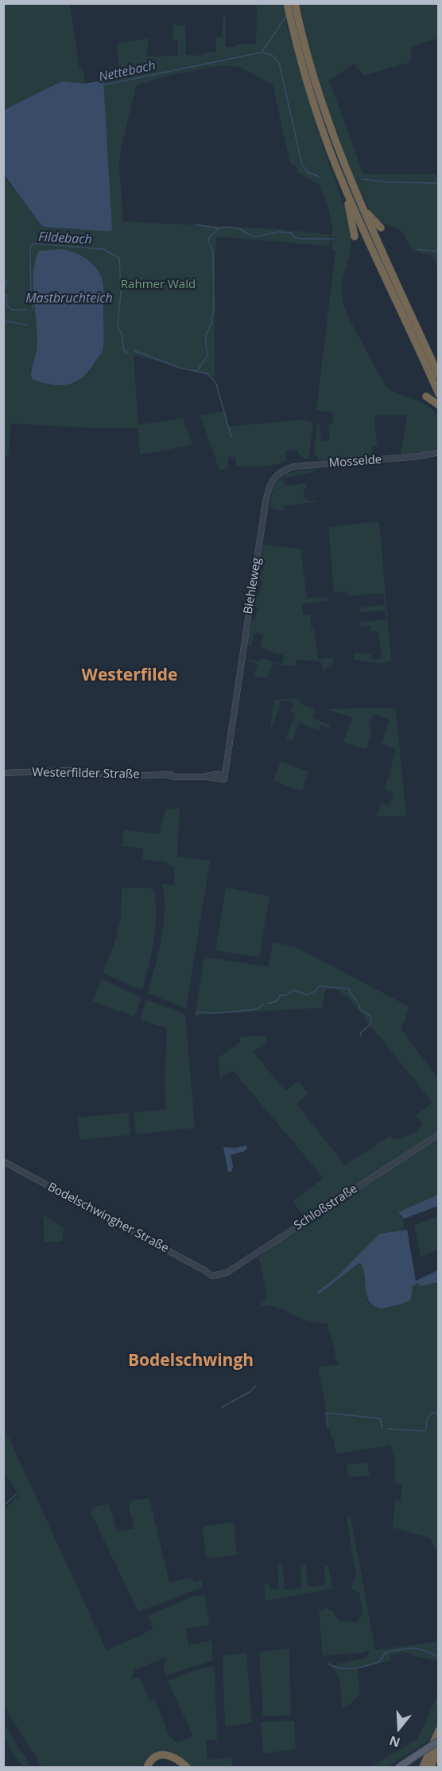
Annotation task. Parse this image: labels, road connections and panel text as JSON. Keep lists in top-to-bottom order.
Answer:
{
  "streets": {
    "street": [
      "Mosselde",
      "Biehleweg",
      "Westerfilder Straße",
      "Schloßstraße",
      "Bodelschwingher Straße"
    ]
  },
  "crossings": [
    ["Mosselde", "Biehleweg"],
    ["Biehleweg", "Westerfilder Straße"],
    ["Schloßstraße", "Bodelschwingher Straße"]
  ],
  "districts": ["Westerfilde", "Bodelschwingh"],
  "water": ["Nettebach", "Fildebach", "Mastbruchteich"],
  "parks": ["Rahmer Wald"],
  "north": "bottom"
}
